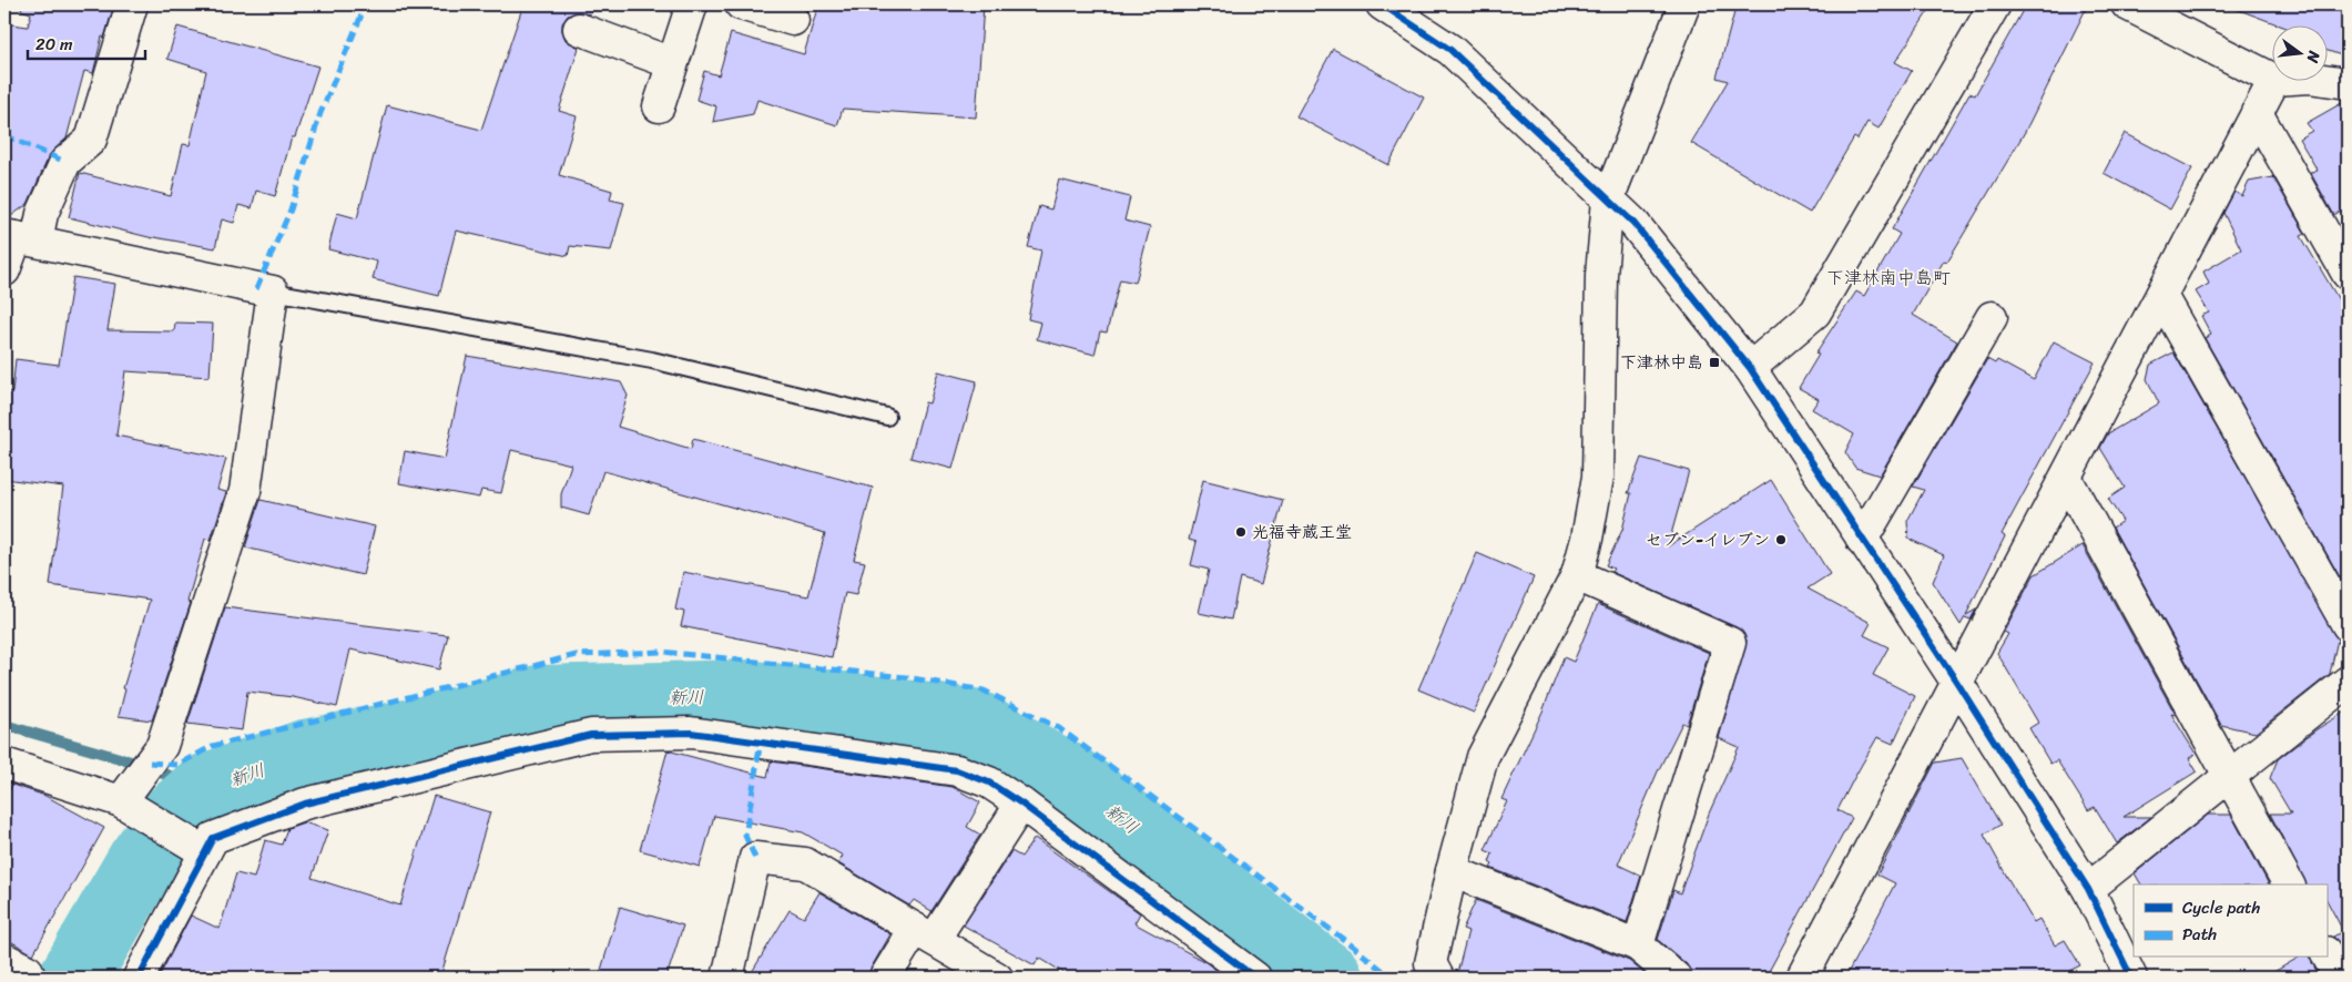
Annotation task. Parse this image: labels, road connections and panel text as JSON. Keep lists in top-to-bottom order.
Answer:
{
  "districts": ["下津林南中島町"],
  "water": ["新川"],
  "places": {
    "transit": ["下津林中島"],
    "other": ["光福寺蔵王堂", "セブン-イレブン"]
  },
  "legend": ["Cycle path", "Path"],
  "scale_bar": "20 m",
  "north": "right"
}
